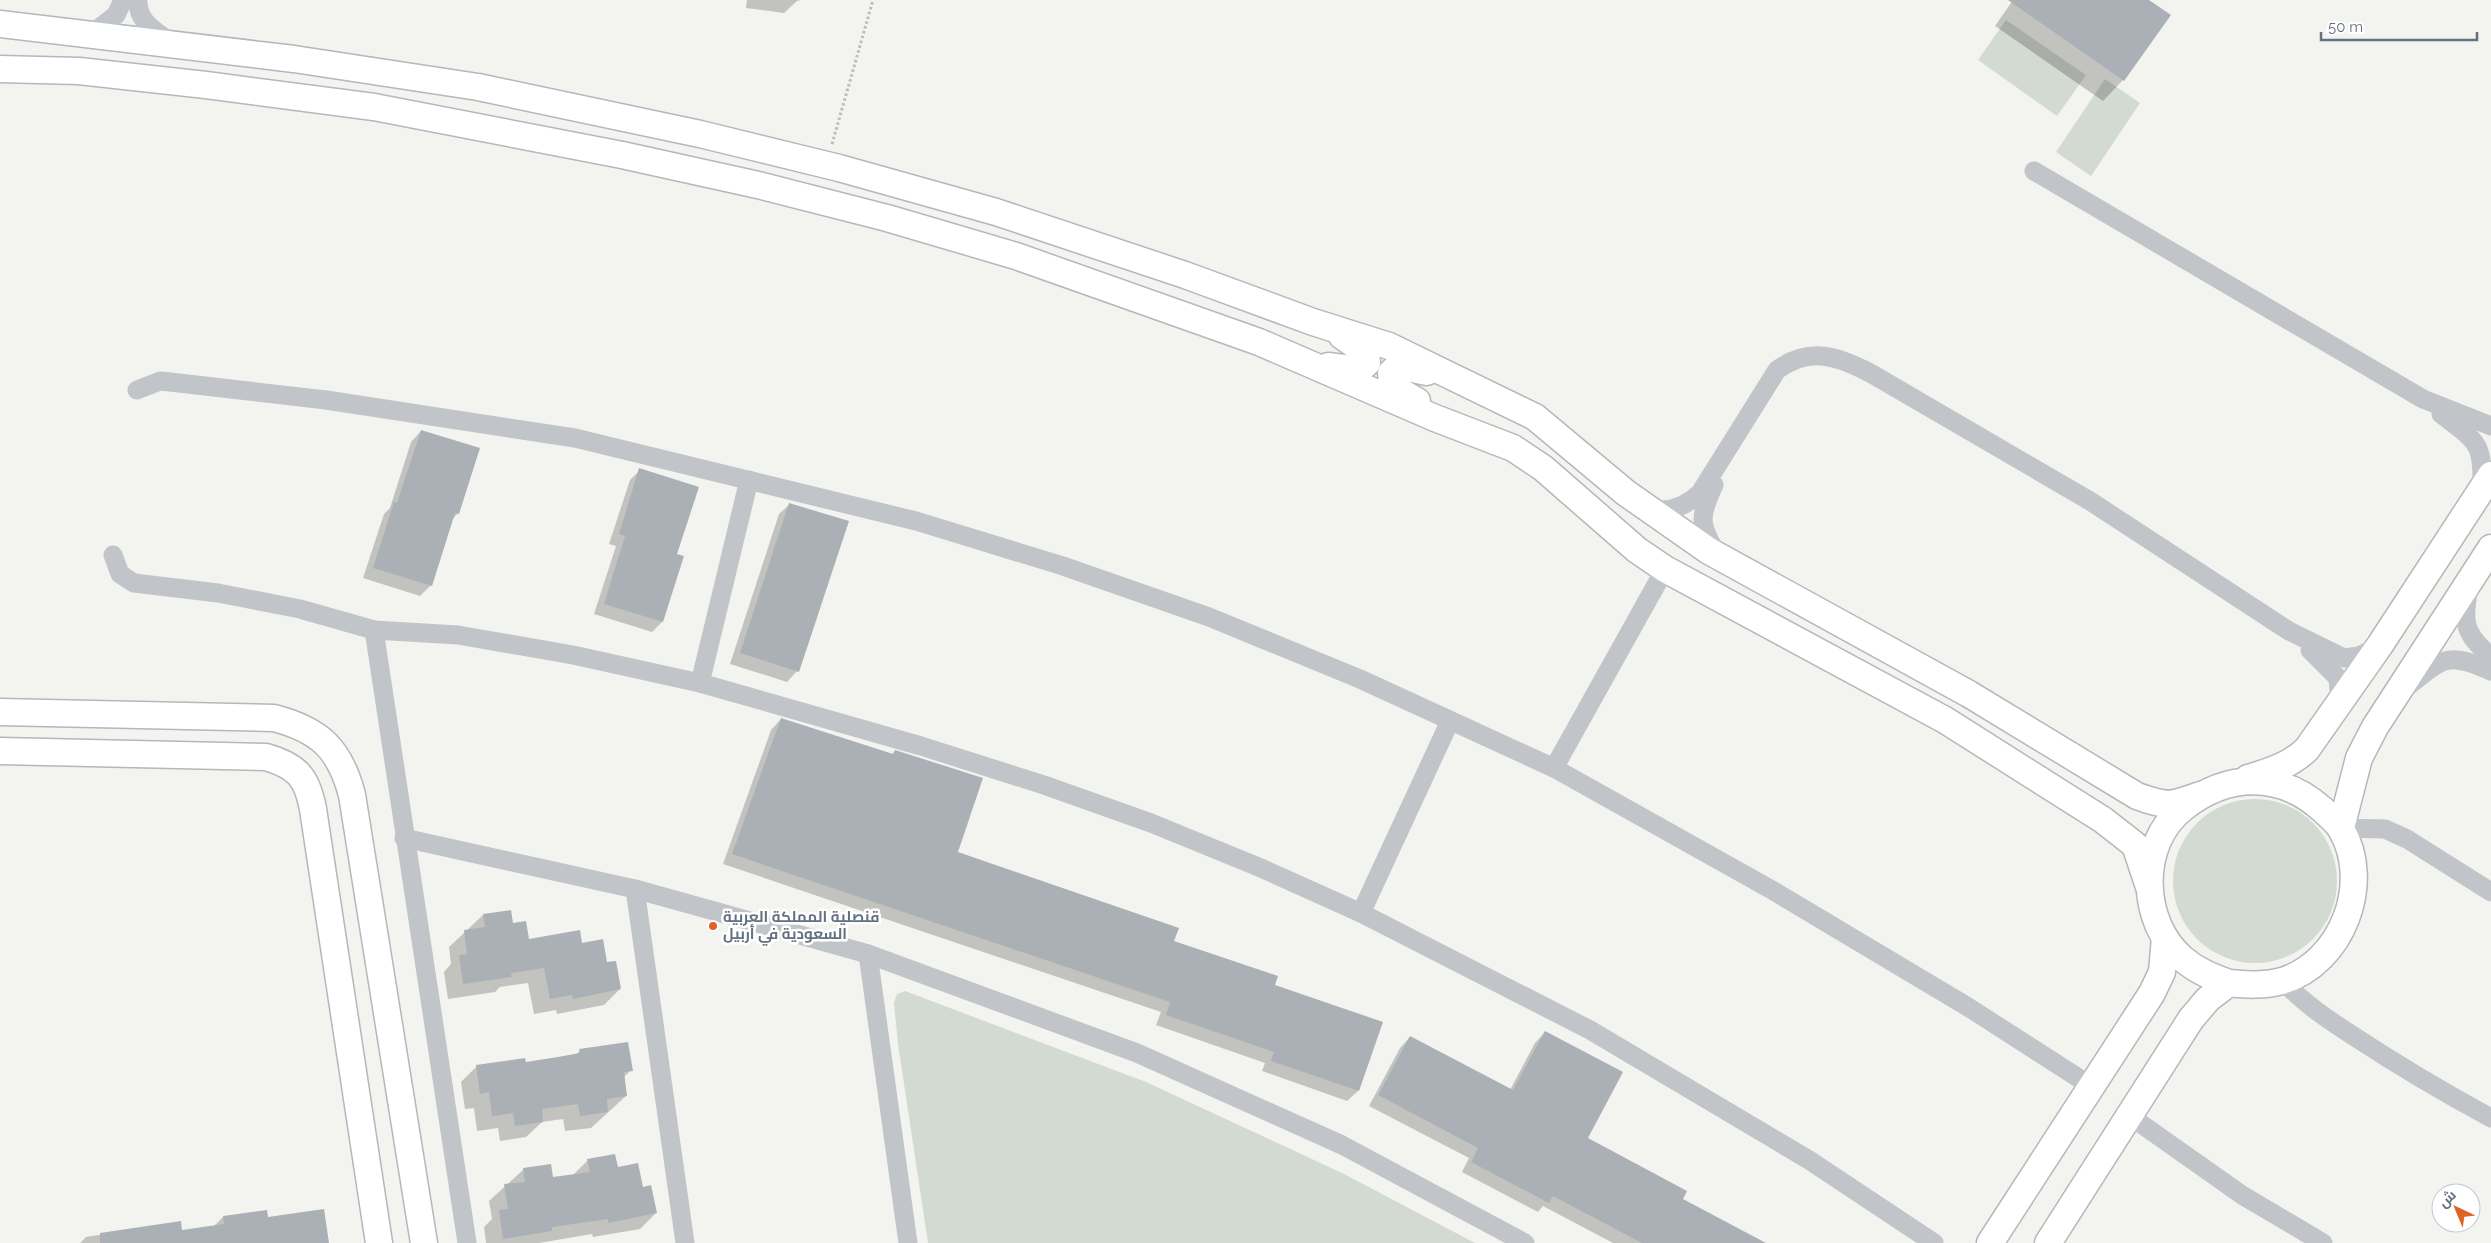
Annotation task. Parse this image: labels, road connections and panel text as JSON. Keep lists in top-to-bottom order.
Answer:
{
  "places": ["قنصلية المملكة العربية السعودية في أربيل"],
  "scale_bar": "50 m",
  "north": "top left"
}
